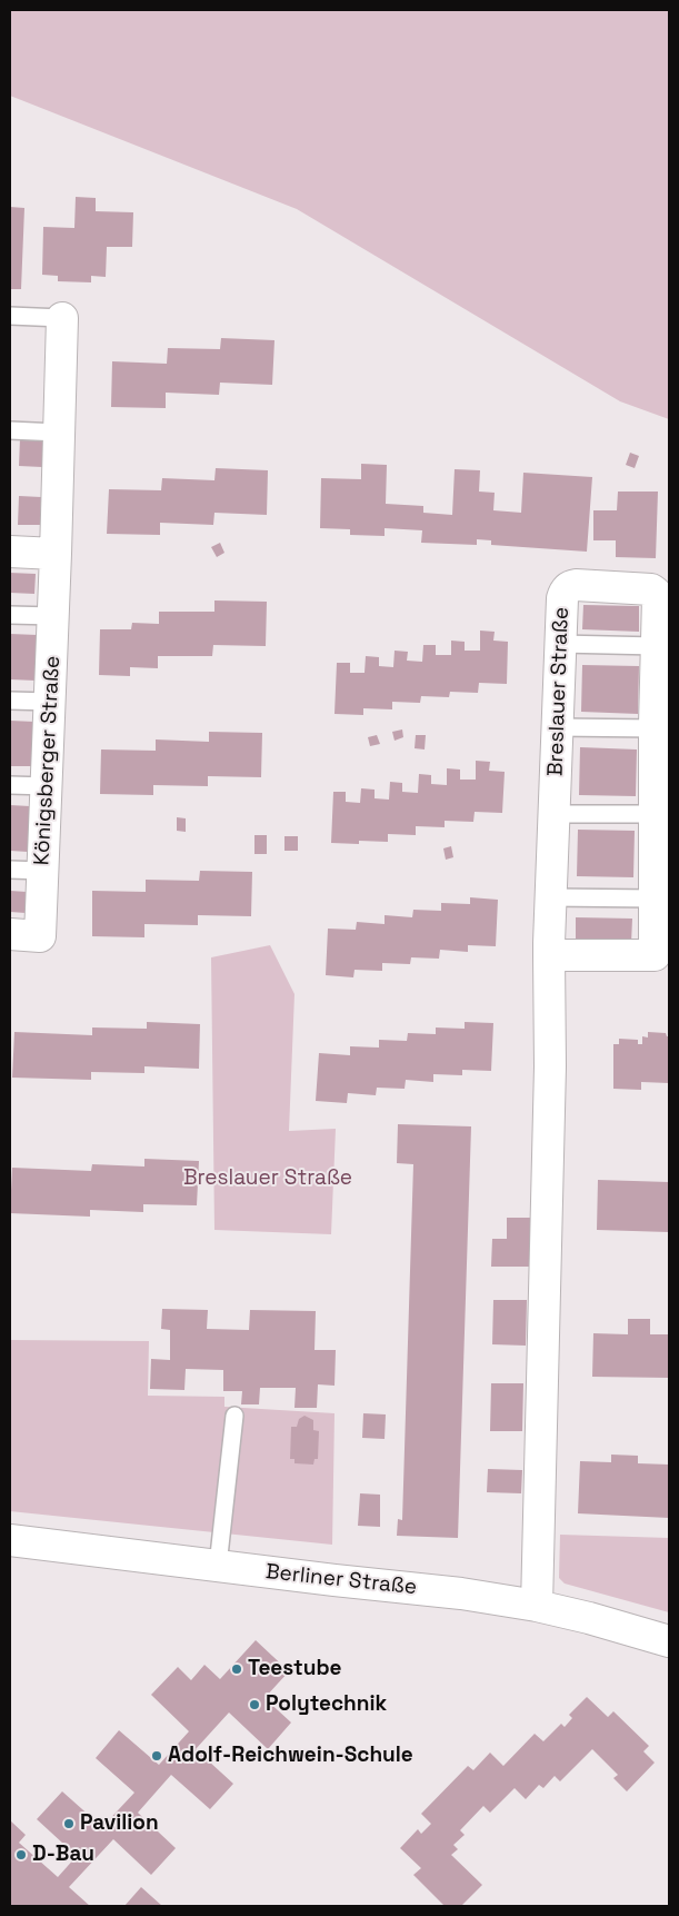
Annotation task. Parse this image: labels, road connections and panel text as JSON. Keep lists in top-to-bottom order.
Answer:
{
  "streets": {
    "street": ["Breslauer Straße", "Königsberger Straße", "Berliner Straße"]
  },
  "crossings": [
    ["Breslauer Straße", "Berliner Straße"]
  ],
  "parks": ["Breslauer Straße"],
  "places": [
    "Teestube",
    "Polytechnik",
    "Adolf-Reichwein-Schule",
    "Pavilion",
    "D-Bau"
  ]
}
